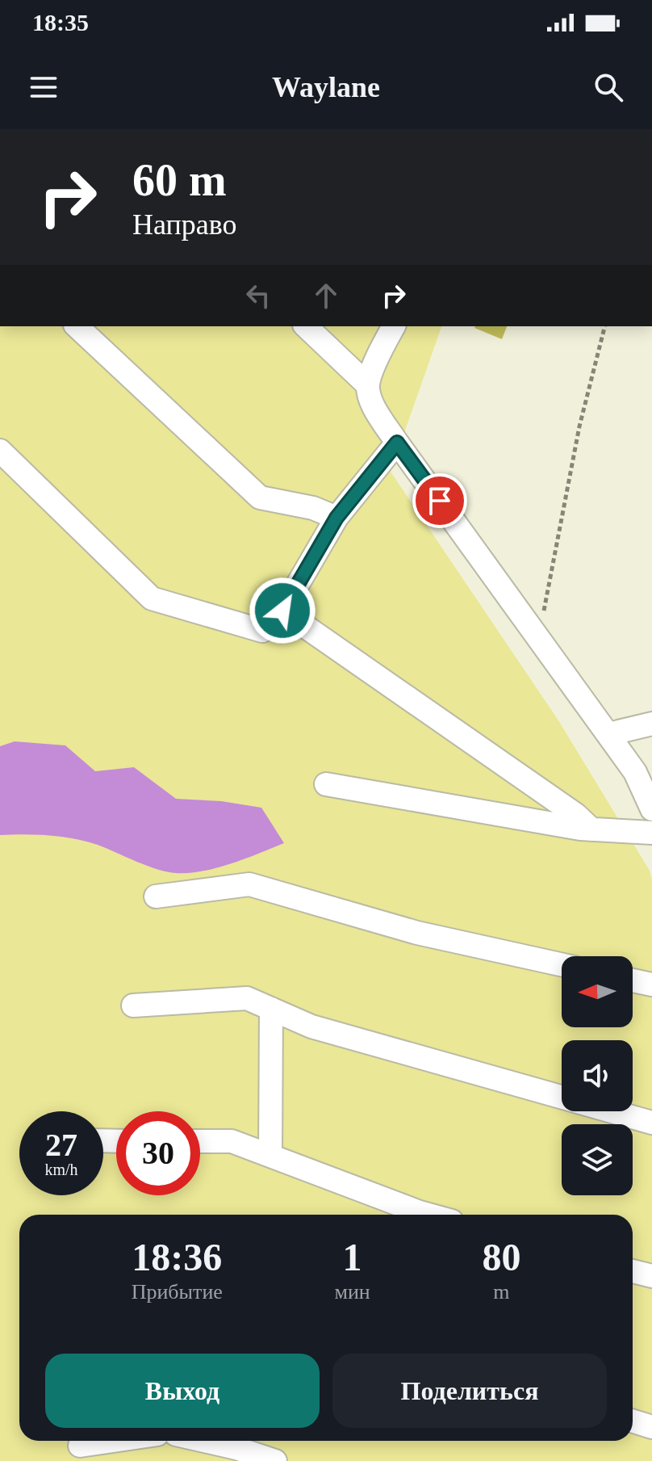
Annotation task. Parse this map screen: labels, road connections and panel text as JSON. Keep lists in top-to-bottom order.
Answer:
{
  "north": "left",
  "page": {
    "status": "18:35",
    "header": "Waylane",
    "turn": ["60 m", "Направо"],
    "speed": "27 km/h",
    "limit": "30",
    "eta": [
      "18:36",
      "Прибытие",
      "1",
      "мин",
      "80",
      "m"
    ],
    "buttons": ["Выход", "Поделиться"]
  }
}
